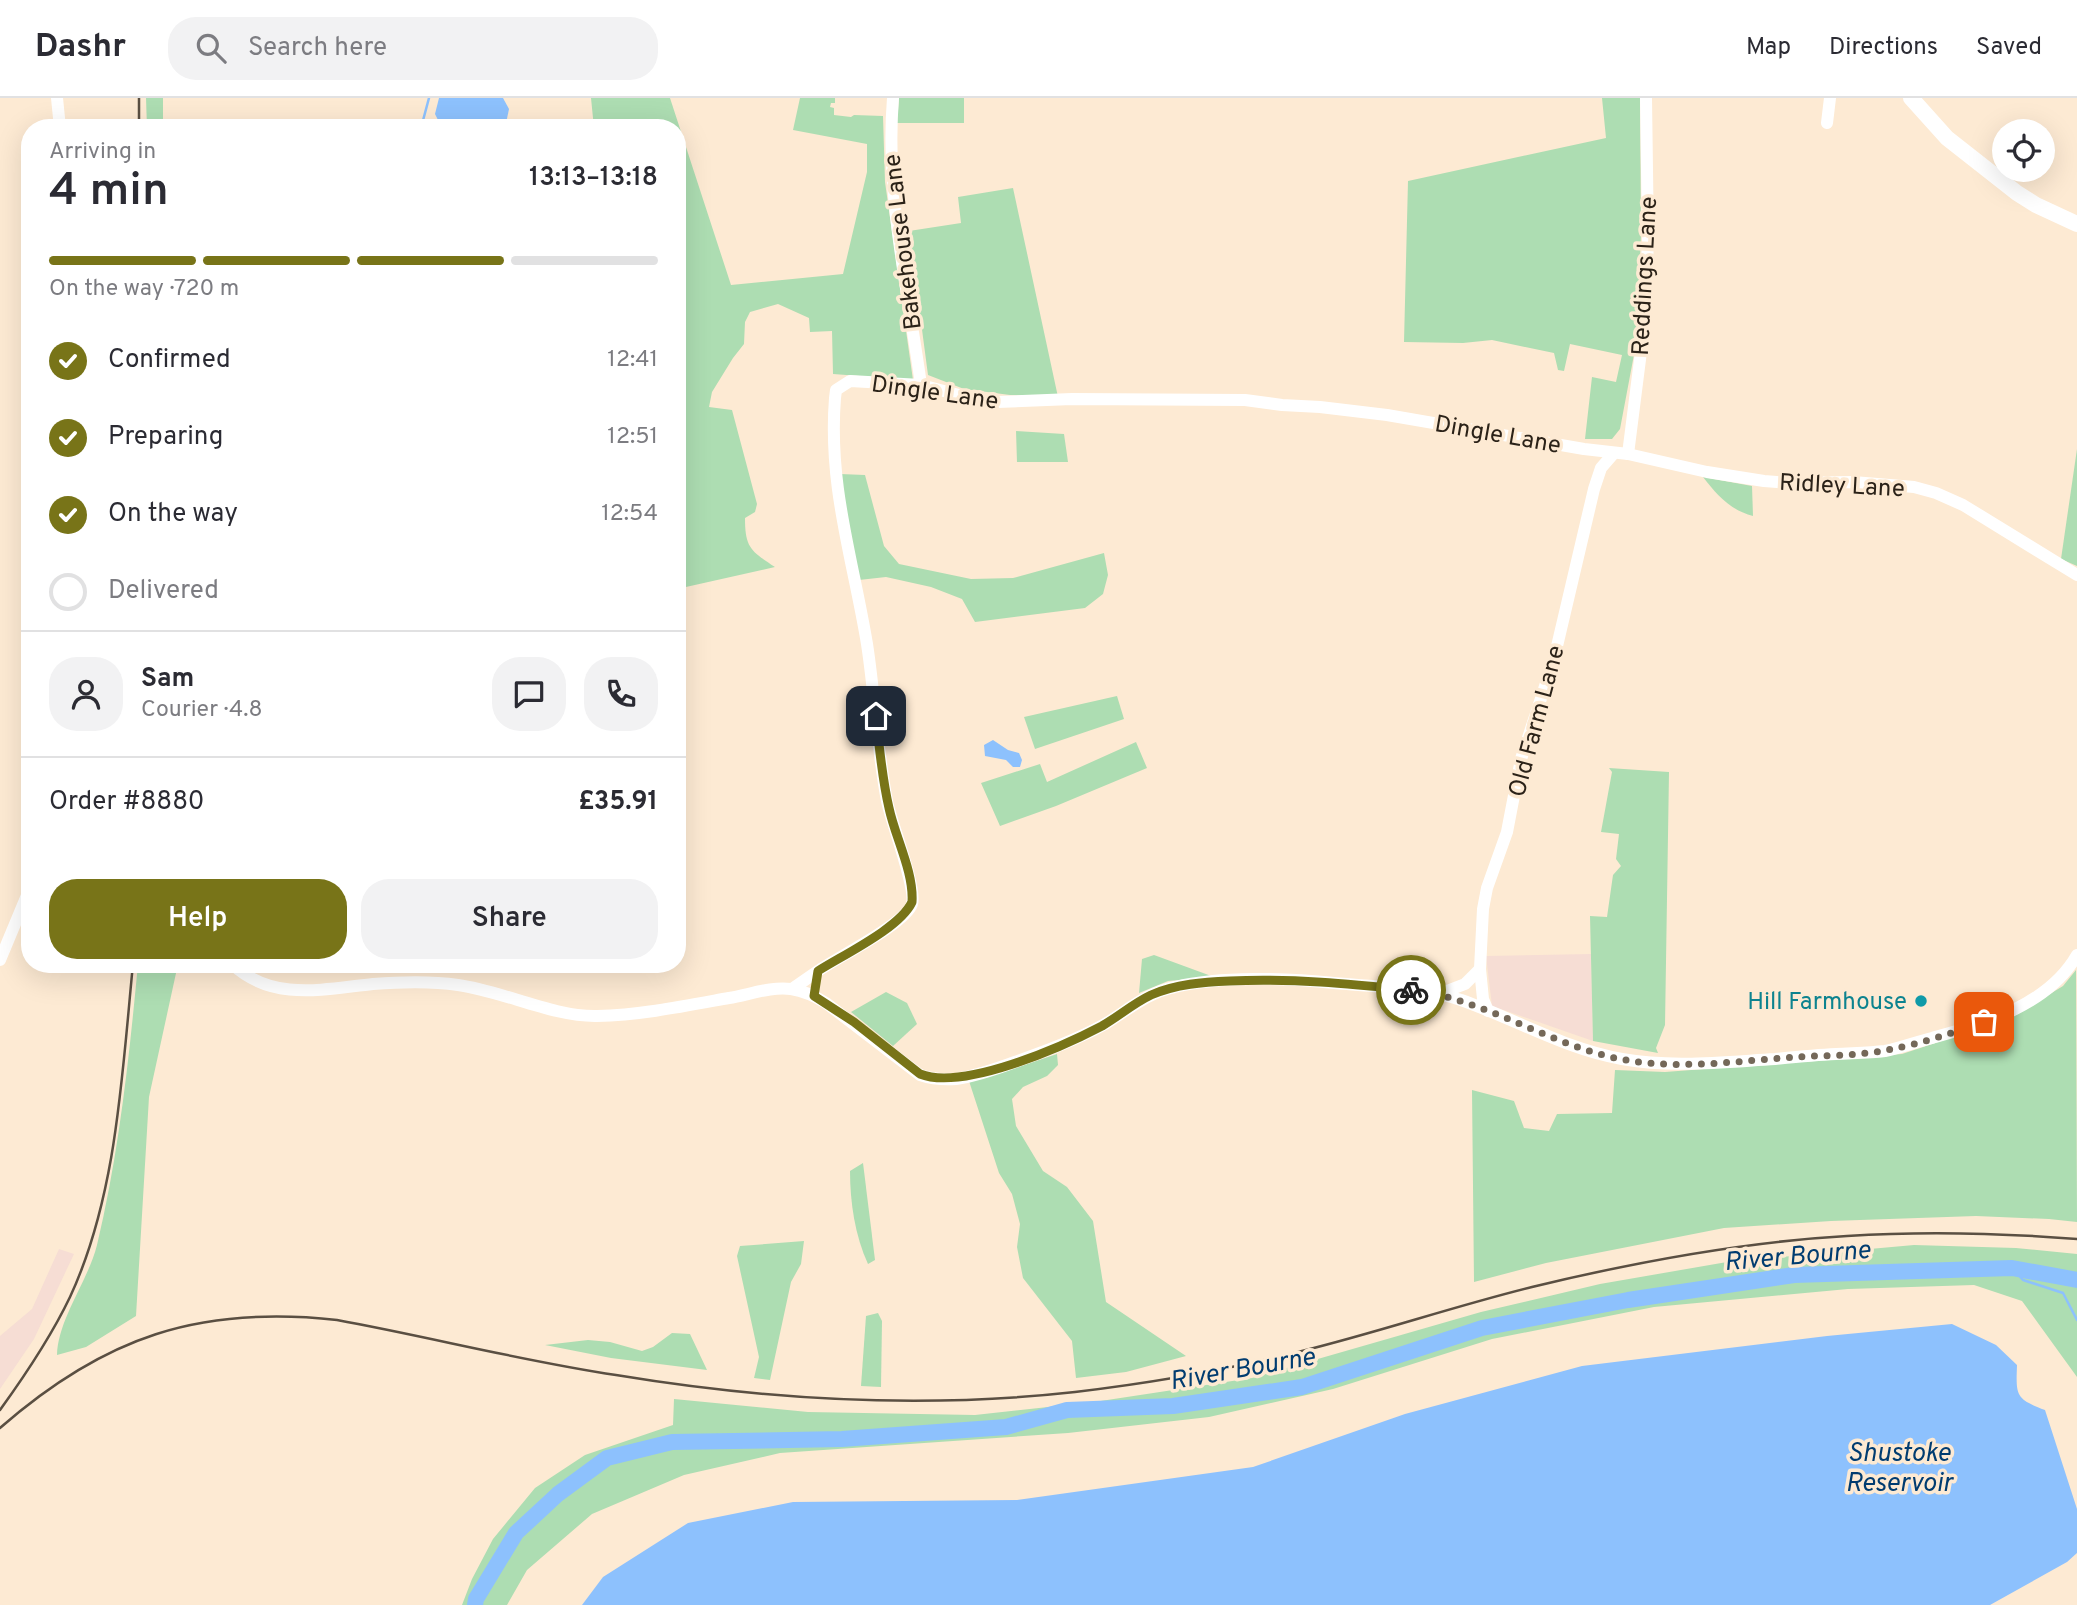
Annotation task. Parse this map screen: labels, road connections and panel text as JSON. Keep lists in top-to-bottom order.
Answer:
{
  "streets": {
    "street": [
      "Bakehouse Lane",
      "Reddings Lane",
      "Dingle Lane",
      "Ridley Lane",
      "Old Farm Lane"
    ]
  },
  "crossings": [
    ["Bakehouse Lane", "Dingle Lane"],
    ["Reddings Lane", "Dingle Lane"],
    ["Reddings Lane", "Ridley Lane"],
    ["Dingle Lane", "Ridley Lane"],
    ["Dingle Lane", "Old Farm Lane"]
  ],
  "water": ["River Bourne", "Shustoke Reservoir"],
  "places": ["Hill Farmhouse"],
  "page": {
    "header": "Dashr",
    "search": "Search here",
    "nav": ["Map", "Directions", "Saved"],
    "heading": ["4 min", "Arriving in", "13:13–13:18"],
    "panel": [
      "Sam",
      "Courier · 4.8",
      "Order #8880",
      "£35.91"
    ],
    "bar": "On the way · 720 m",
    "list": [
      ["Confirmed", "12:41"],
      ["Preparing", "12:51"],
      ["On the way", "12:54"],
      "Delivered"
    ],
    "buttons": ["Help", "Share"]
  }
}
